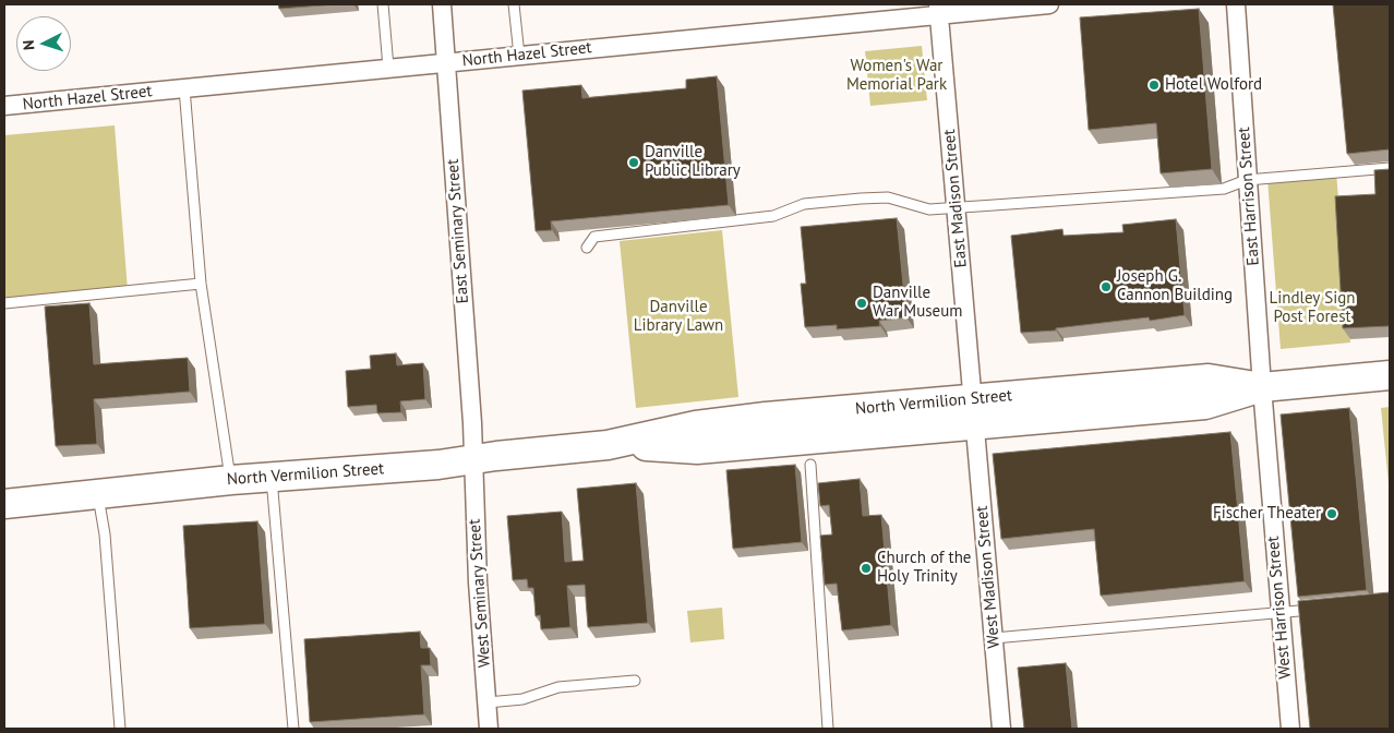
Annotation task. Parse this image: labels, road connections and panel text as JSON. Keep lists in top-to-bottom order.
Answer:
{
  "streets": {
    "main road": ["North Vermilion Street"],
    "street": [
      "North Hazel Street",
      "East Harrison Street",
      "East Madison Street",
      "East Seminary Street",
      "West Madison Street",
      "West Seminary Street",
      "West Harrison Street"
    ]
  },
  "crossings": [
    ["North Hazel Street", "East Madison Street"],
    ["North Hazel Street", "East Seminary Street"],
    ["East Harrison Street", "North Vermilion Street"],
    ["East Harrison Street", "West Harrison Street"],
    ["East Madison Street", "North Vermilion Street"],
    ["East Madison Street", "West Madison Street"],
    ["East Seminary Street", "North Vermilion Street"],
    ["East Seminary Street", "West Seminary Street"],
    ["North Vermilion Street", "West Madison Street"],
    ["North Vermilion Street", "West Seminary Street"],
    ["North Vermilion Street", "West Harrison Street"]
  ],
  "parks": ["Women's War Memorial Park", "Lindley Sign Post Forest", "Danville Library Lawn"],
  "places": [
    "Hotel Wolford",
    "Danville Public Library",
    "Joseph G. Cannon Building",
    "Danville War Museum",
    "Fischer Theater",
    "Church of the Holy Trinity"
  ],
  "north": "left"
}
